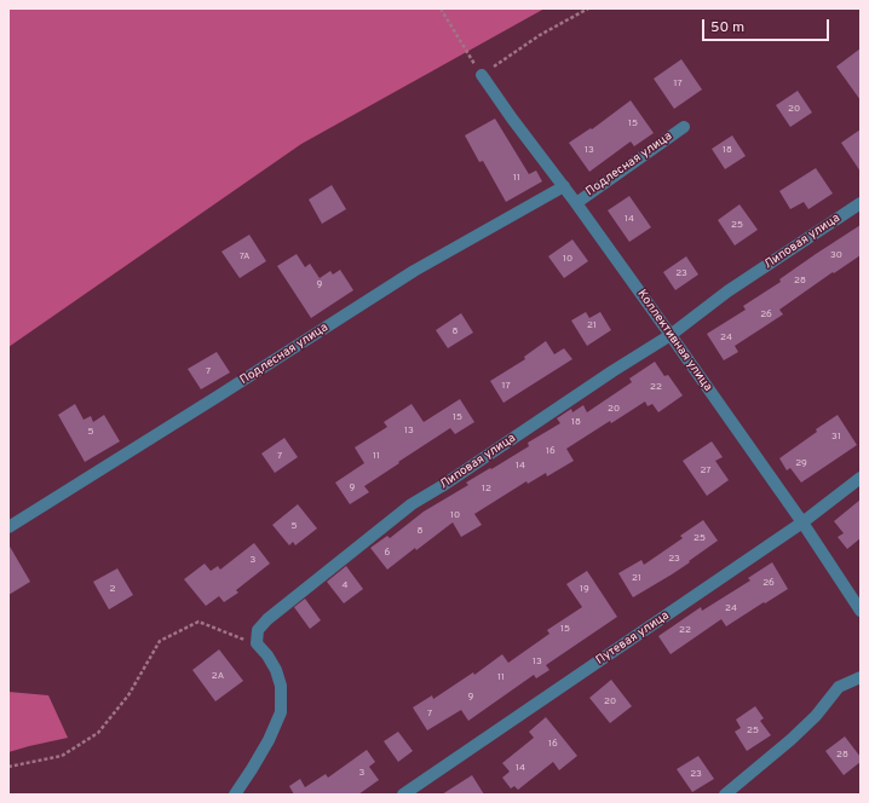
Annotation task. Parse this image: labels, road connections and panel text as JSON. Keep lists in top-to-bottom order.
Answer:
{
  "streets": {
    "street": [
      "Подлесная улица",
      "Липовая улица",
      "Коллективная улица",
      "Путевая улица"
    ]
  },
  "crossings": [
    ["Подлесная улица", "Коллективная улица"],
    ["Липовая улица", "Коллективная улица"],
    ["Коллективная улица", "Путевая улица"]
  ],
  "house_numbers": [
    "17",
    "20",
    "15",
    "13",
    "18",
    "11",
    "14",
    "25",
    "30",
    "7А",
    "10",
    "23",
    "28",
    "9",
    "26",
    "21",
    "8",
    "24",
    "7",
    "17",
    "22",
    "20",
    "15",
    "18",
    "13",
    "5",
    "31",
    "16",
    "7",
    "11",
    "29",
    "14",
    "27",
    "9",
    "12",
    "10",
    "5",
    "8",
    "25",
    "6",
    "23",
    "3",
    "21",
    "26",
    "4",
    "2",
    "19",
    "24",
    "15",
    "22",
    "13",
    "2А",
    "11",
    "9",
    "20",
    "7",
    "25",
    "16",
    "28",
    "14",
    "3",
    "23"
  ],
  "scale_bar": "50 m"
}
